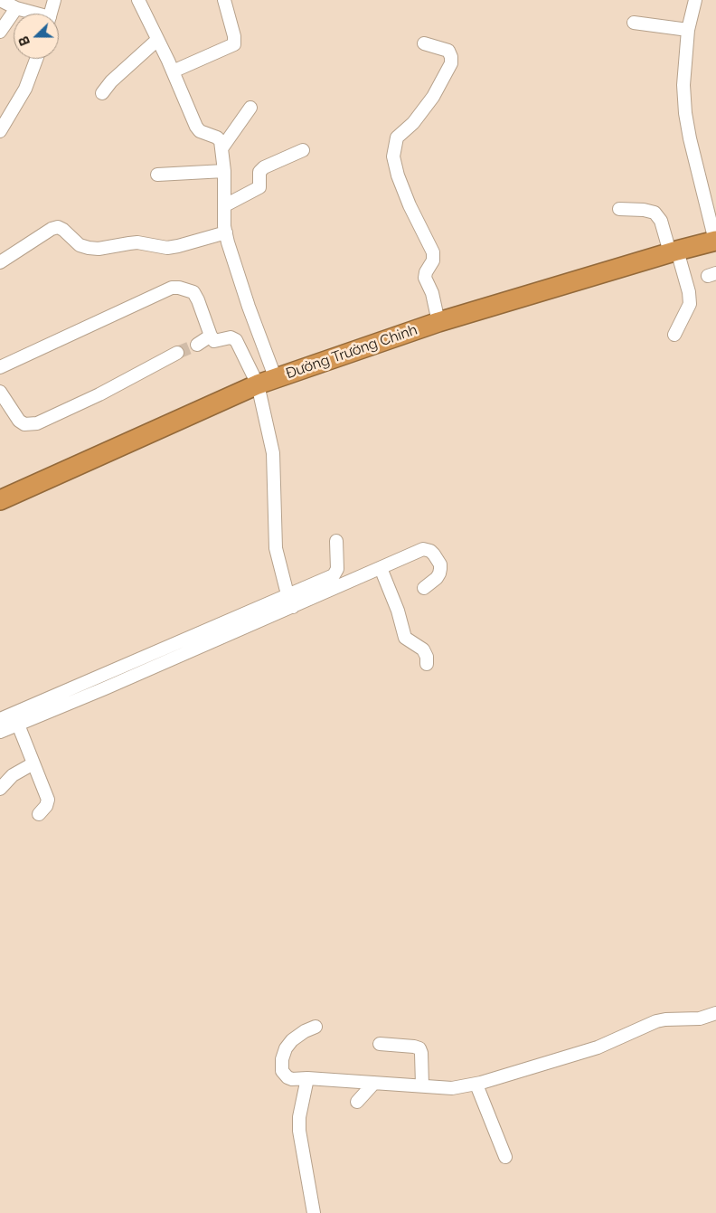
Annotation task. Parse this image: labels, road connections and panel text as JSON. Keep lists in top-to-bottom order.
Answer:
{
  "streets": {
    "highway": ["Đường Trường Chinh"]
  },
  "north": "left"
}
